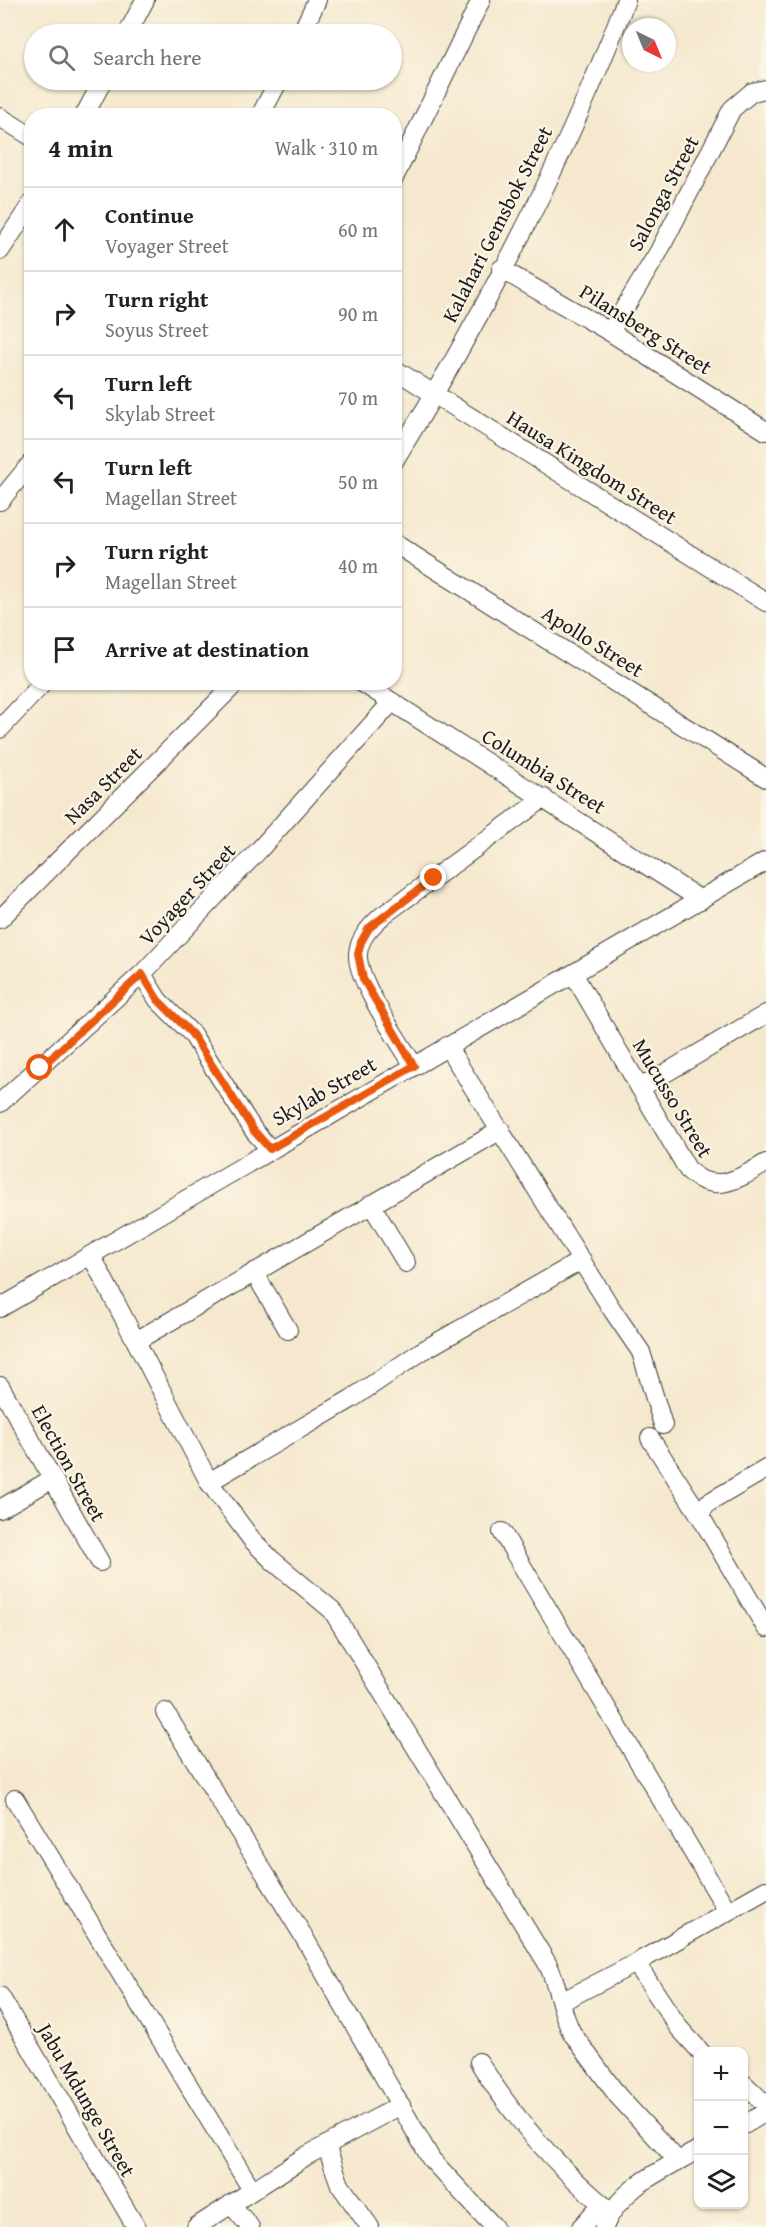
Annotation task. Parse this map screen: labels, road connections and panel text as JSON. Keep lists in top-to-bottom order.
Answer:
{
  "streets": {
    "street": [
      "Salonga Street",
      "Kalahari Gemsbok Street",
      "Pilansberg Street",
      "Hausa Kingdom Street",
      "Apollo Street",
      "Columbia Street",
      "Nasa Street",
      "Voyager Street",
      "Skylab Street",
      "Mucusso Street",
      "Election Street",
      "Jabu Mdunge Street"
    ]
  },
  "crossings": [
    ["Salonga Street", "Pilansberg Street"],
    ["Kalahari Gemsbok Street", "Pilansberg Street"],
    ["Kalahari Gemsbok Street", "Hausa Kingdom Street"],
    ["Columbia Street", "Voyager Street"],
    ["Columbia Street", "Skylab Street"],
    ["Skylab Street", "Mucusso Street"]
  ],
  "north": "bottom right",
  "page": {
    "search": "Search here",
    "heading": ["4 min", "Walk · 310 m"],
    "list": [
      ["Continue", "Voyager Street", "60 m"],
      ["Turn right", "Soyus Street", "90 m"],
      ["Turn left", "Skylab Street", "70 m"],
      ["Turn left", "Magellan Street", "50 m"],
      ["Turn right", "Magellan Street", "40 m"],
      "Arrive at destination"
    ],
    "map_buttons": ["+", "−"]
  }
}
